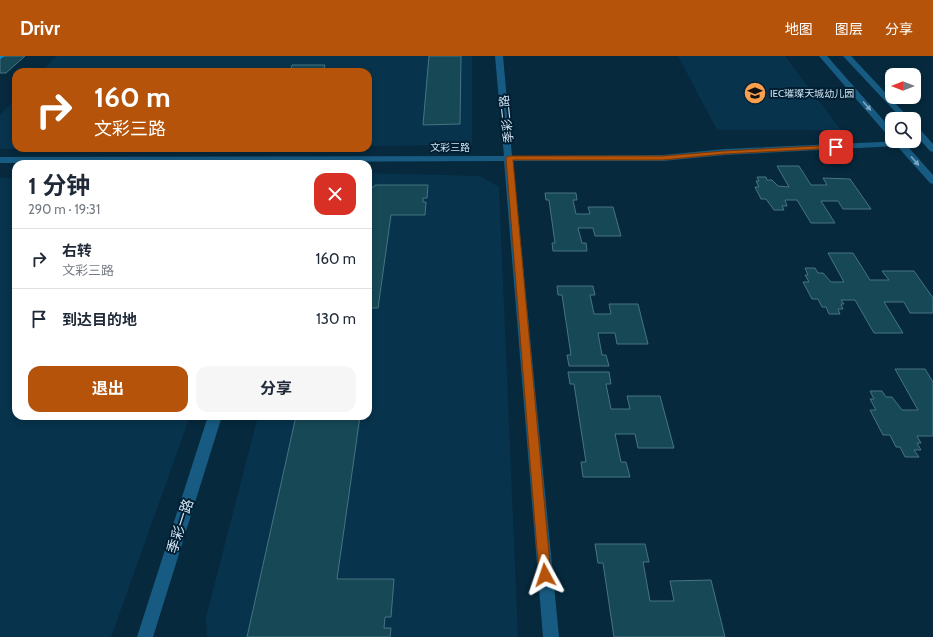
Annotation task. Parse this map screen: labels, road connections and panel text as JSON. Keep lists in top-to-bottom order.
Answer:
{
  "streets": {
    "street": ["季彩二路", "文彩三路", "季彩一路"]
  },
  "crossings": [
    ["季彩二路", "文彩三路"]
  ],
  "places": {
    "school or university": ["IEC璀璨天城幼儿园"]
  },
  "north": "left",
  "page": {
    "header": "Drivr",
    "nav": ["地图", "图层", "分享"],
    "turn": ["160 m", "文彩三路"],
    "heading": ["1 分钟", "290 m · 19:31"],
    "list": [
      {
        "name": "右转",
        "note": "文彩三路",
        "value": "160 m"
      },
      {
        "name": "到达目的地",
        "value": "130 m"
      }
    ],
    "buttons": ["退出", "分享"]
  }
}
